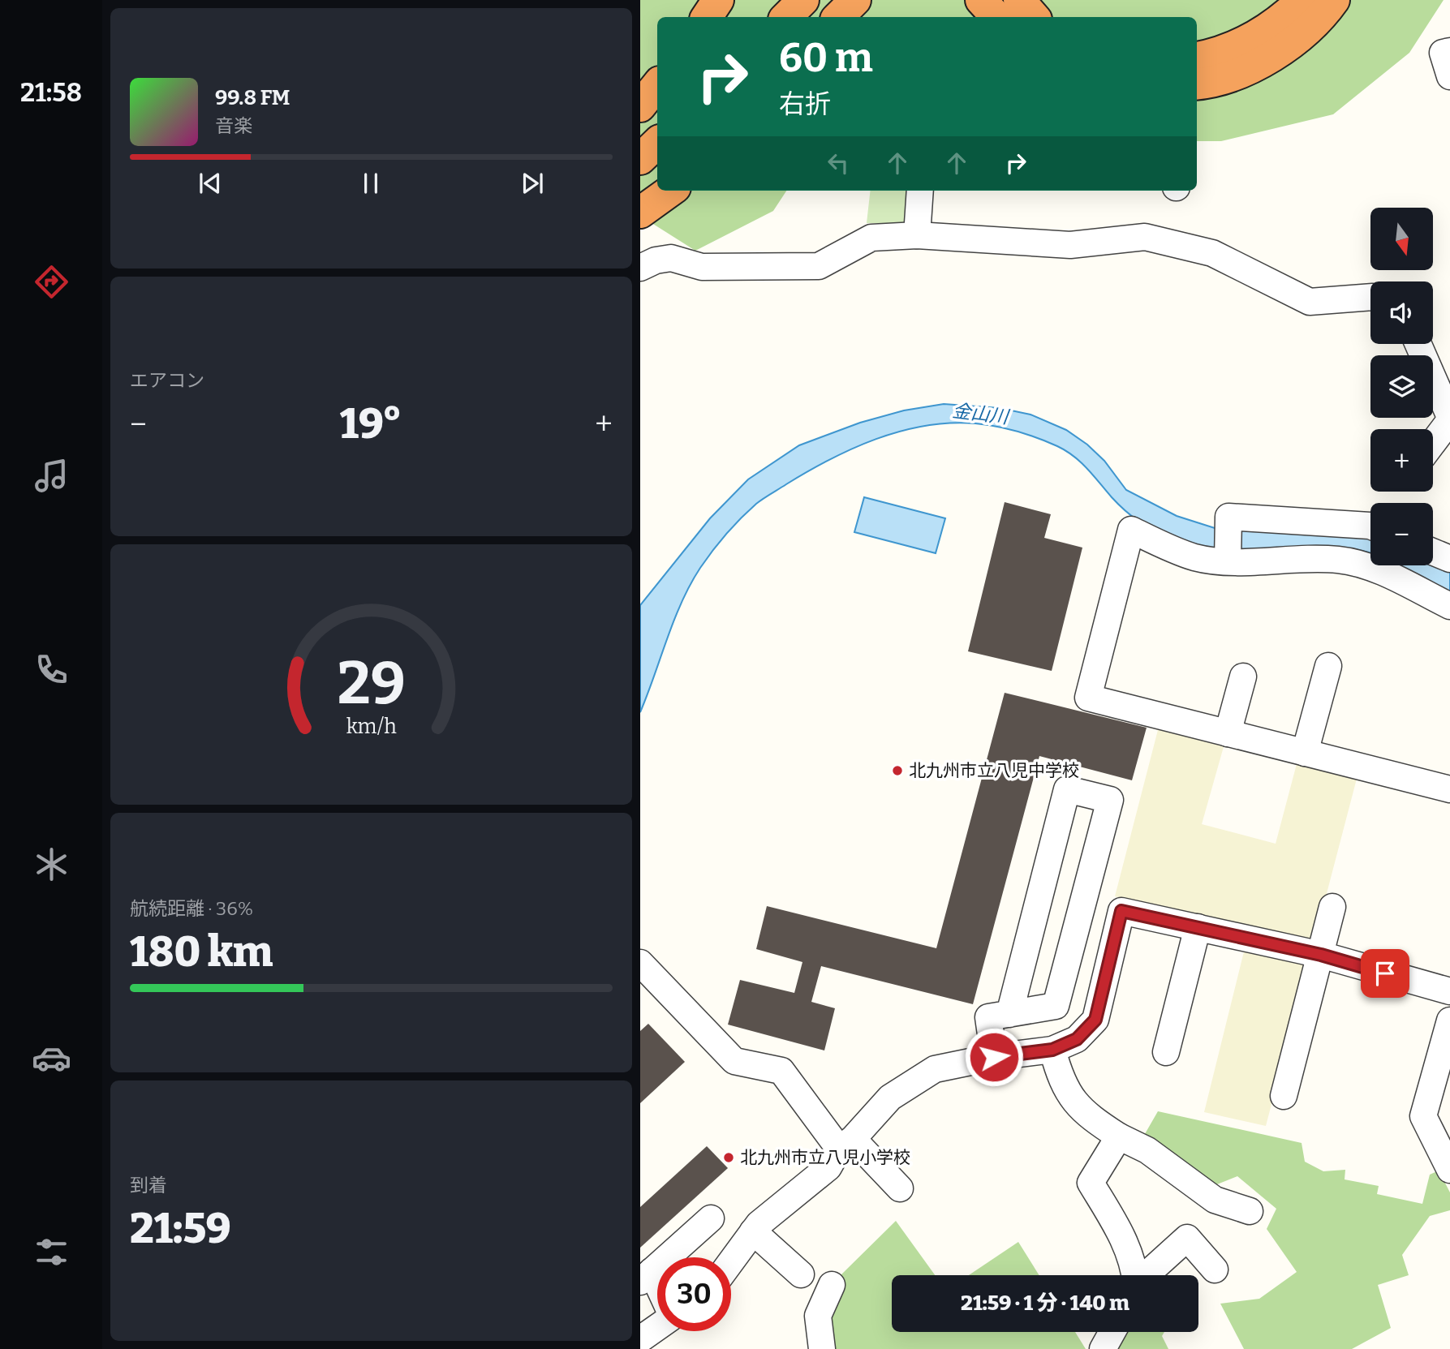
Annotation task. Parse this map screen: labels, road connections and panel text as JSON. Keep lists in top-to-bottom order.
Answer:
{
  "water": ["金山川"],
  "places": ["北九州市立八児中学校", "北九州市立八児小学校"],
  "north": "bottom",
  "page": {
    "tabs": "21:58",
    "turn": ["60 m", "右折"],
    "song": ["99.8 FM", "音楽"],
    "map_buttons": ["+", "−"],
    "tile": [
      "エアコン",
      ["航続距離 · 36%", "180 km"],
      ["到着", "21:59"]
    ],
    "heat": ["−", "19°", "+"],
    "limit": "30",
    "trip": "21:59 · 1 分 · 140 m",
    "gauge": ["29", "km/h"]
  }
}
